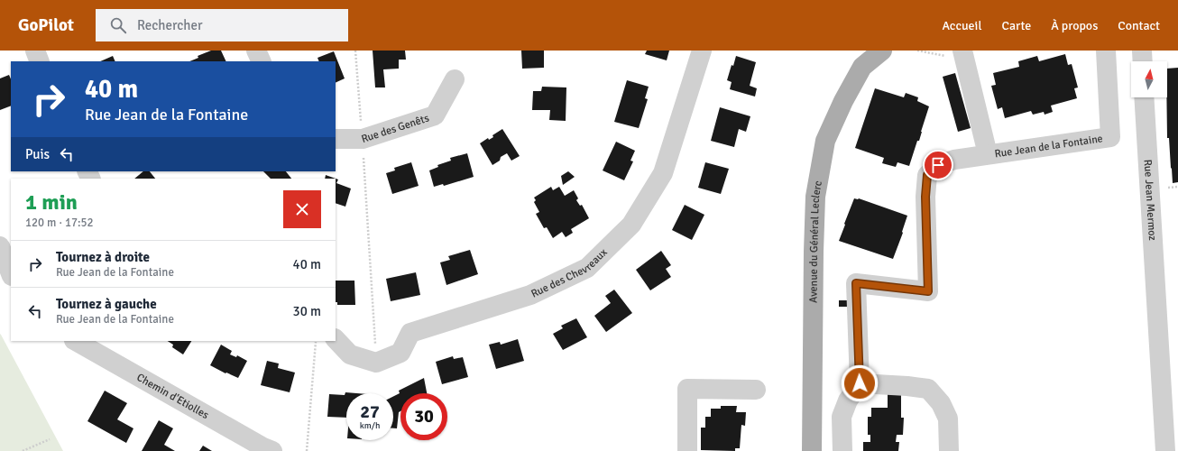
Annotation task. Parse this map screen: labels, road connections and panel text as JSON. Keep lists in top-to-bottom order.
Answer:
{
  "streets": {
    "main road": ["Avenue du Général Leclerc"],
    "street": [
      "Rue des Genêts",
      "Rue Jean de la Fontaine",
      "Rue Jean Mermoz",
      "Rue des Chevreaux",
      "Chemin d'Etiolles"
    ]
  },
  "north": "top",
  "page": {
    "header": "GoPilot",
    "search": "Rechercher",
    "nav": [
      "Accueil",
      "Carte",
      "À propos",
      "Contact"
    ],
    "turn": ["40 m", "Rue Jean de la Fontaine"],
    "then": "Puis",
    "heading": ["1 min", "120 m · 17:52"],
    "list": [
      {
        "name": "Tournez à droite",
        "note": "Rue Jean de la Fontaine",
        "value": "40 m"
      },
      {
        "name": "Tournez à gauche",
        "note": "Rue Jean de la Fontaine",
        "value": "30 m"
      }
    ],
    "speed": "27 km/h",
    "limit": "30"
  }
}
